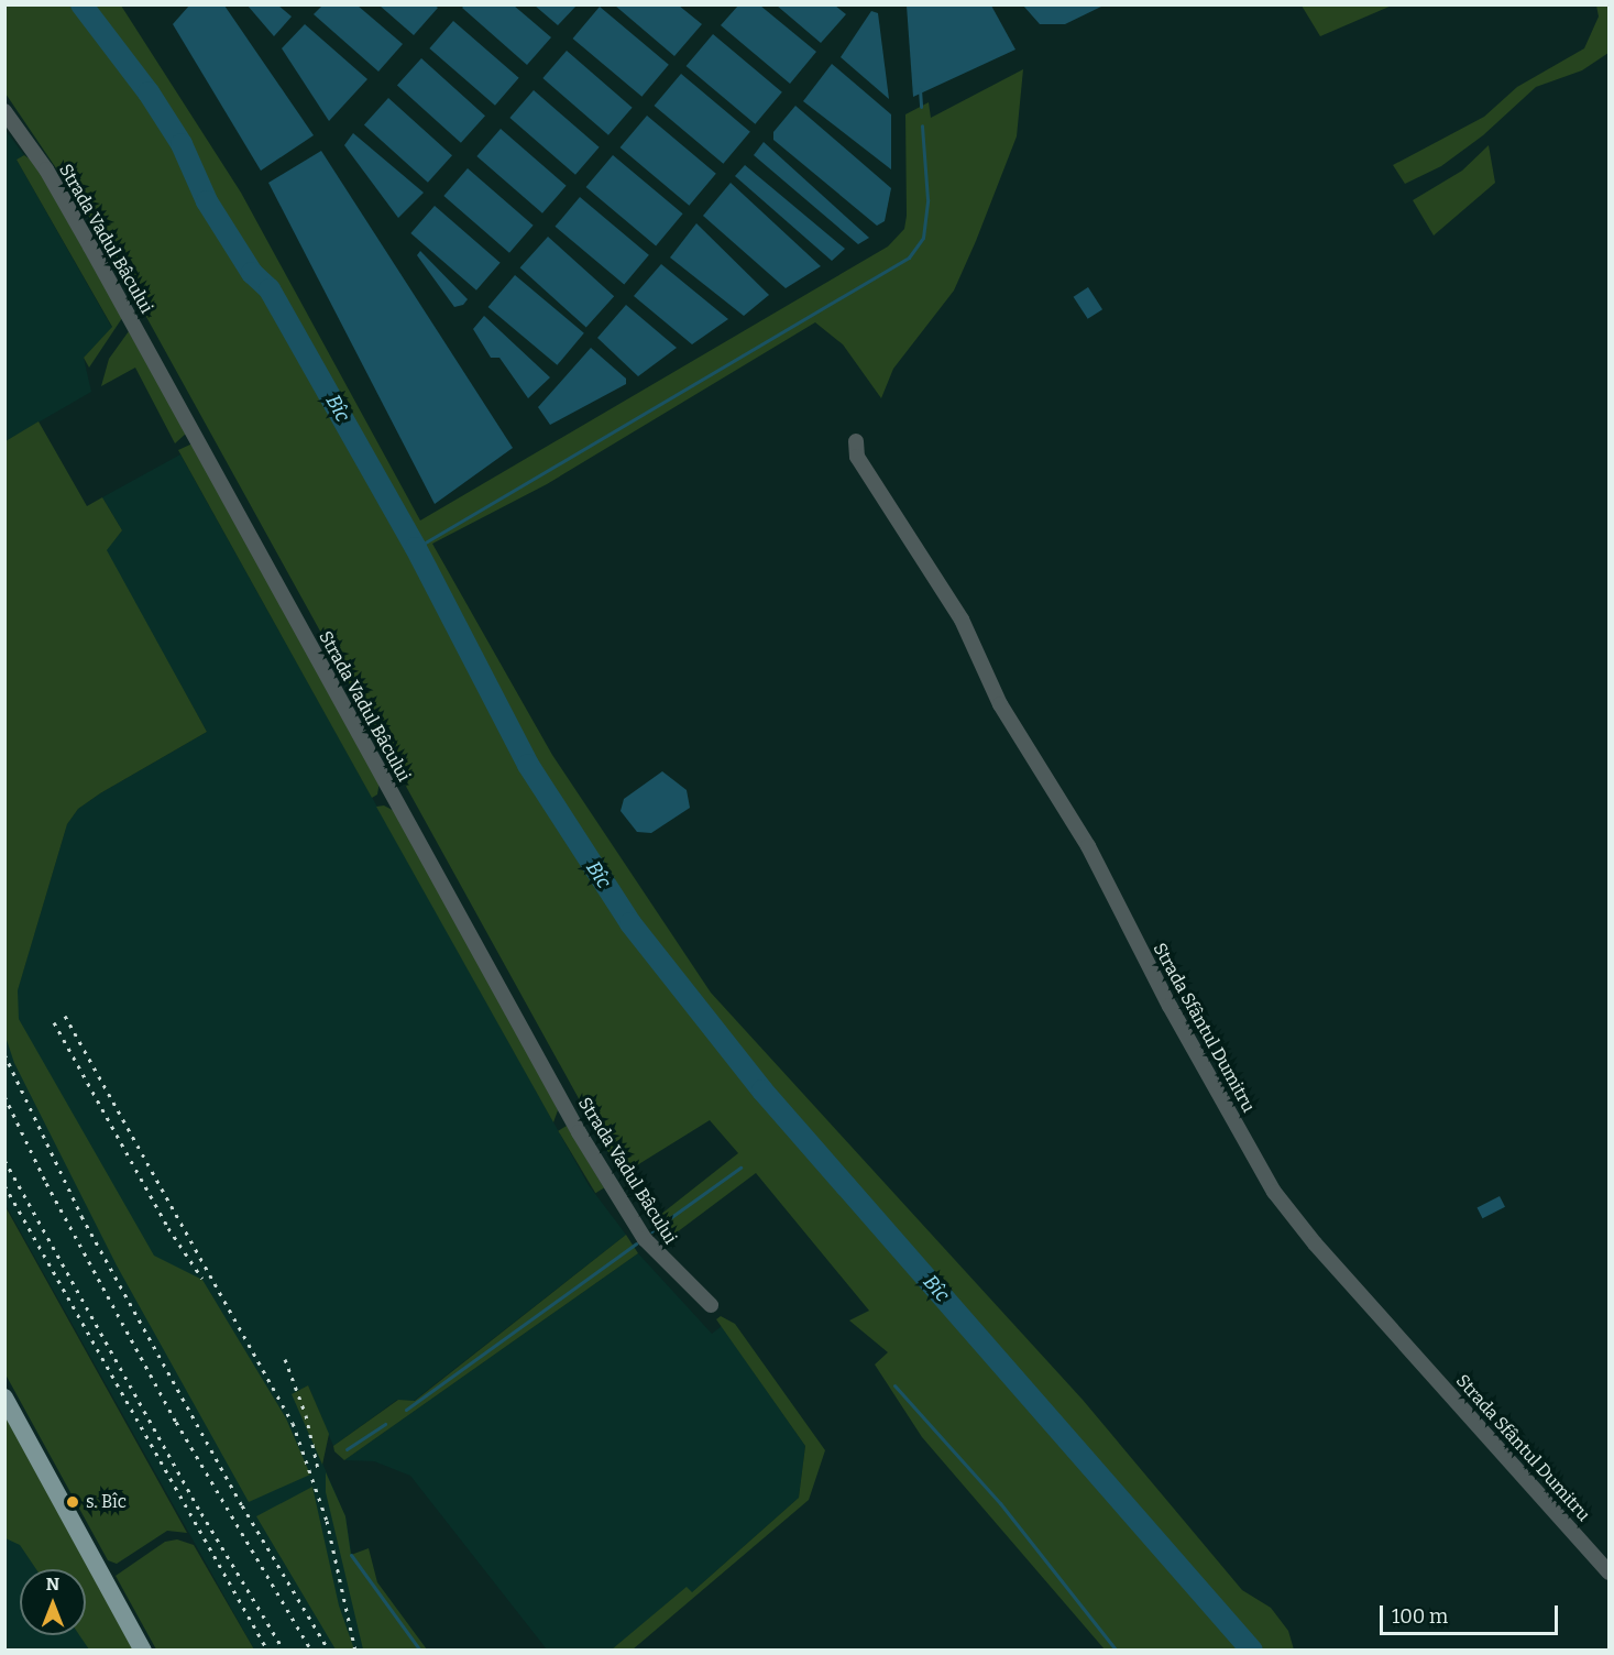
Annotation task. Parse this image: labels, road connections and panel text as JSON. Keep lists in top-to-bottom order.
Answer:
{
  "streets": {
    "street": ["Strada Vadul Bâcului", "Strada Sfântul Dumitru"]
  },
  "water": ["Bîc"],
  "places": ["s. Bîc"],
  "scale_bar": "100 m",
  "north": "top"
}
